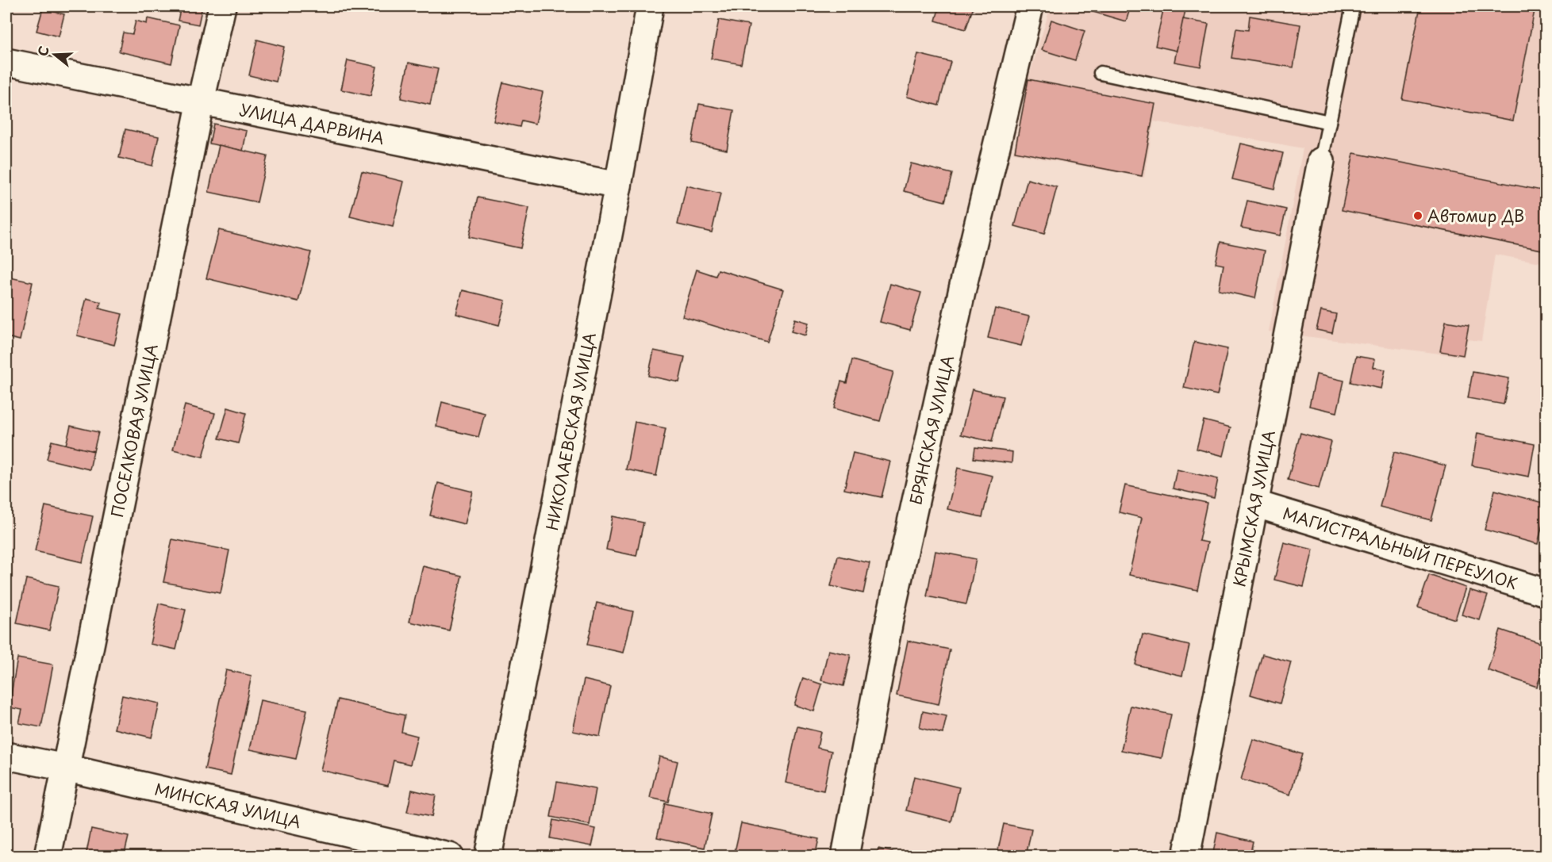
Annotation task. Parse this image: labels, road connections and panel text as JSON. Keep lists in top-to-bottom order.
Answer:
{
  "streets": {
    "street": [
      "УЛИЦА ДАРВИНА",
      "БРЯНСКАЯ УЛИЦА",
      "ПОСЕЛКОВАЯ УЛИЦА",
      "НИКОЛАЕВСКАЯ УЛИЦА",
      "КРЫМСКАЯ УЛИЦА",
      "МАГИСТРАЛЬНЫЙ ПЕРЕУЛОК",
      "МИНСКАЯ УЛИЦА"
    ]
  },
  "crossings": [
    ["УЛИЦА ДАРВИНА", "ПОСЕЛКОВАЯ УЛИЦА"],
    ["УЛИЦА ДАРВИНА", "НИКОЛАЕВСКАЯ УЛИЦА"],
    ["ПОСЕЛКОВАЯ УЛИЦА", "МИНСКАЯ УЛИЦА"],
    ["КРЫМСКАЯ УЛИЦА", "МАГИСТРАЛЬНЫЙ ПЕРЕУЛОК"]
  ],
  "places": ["Автомир ДВ"],
  "north": "left"
}
